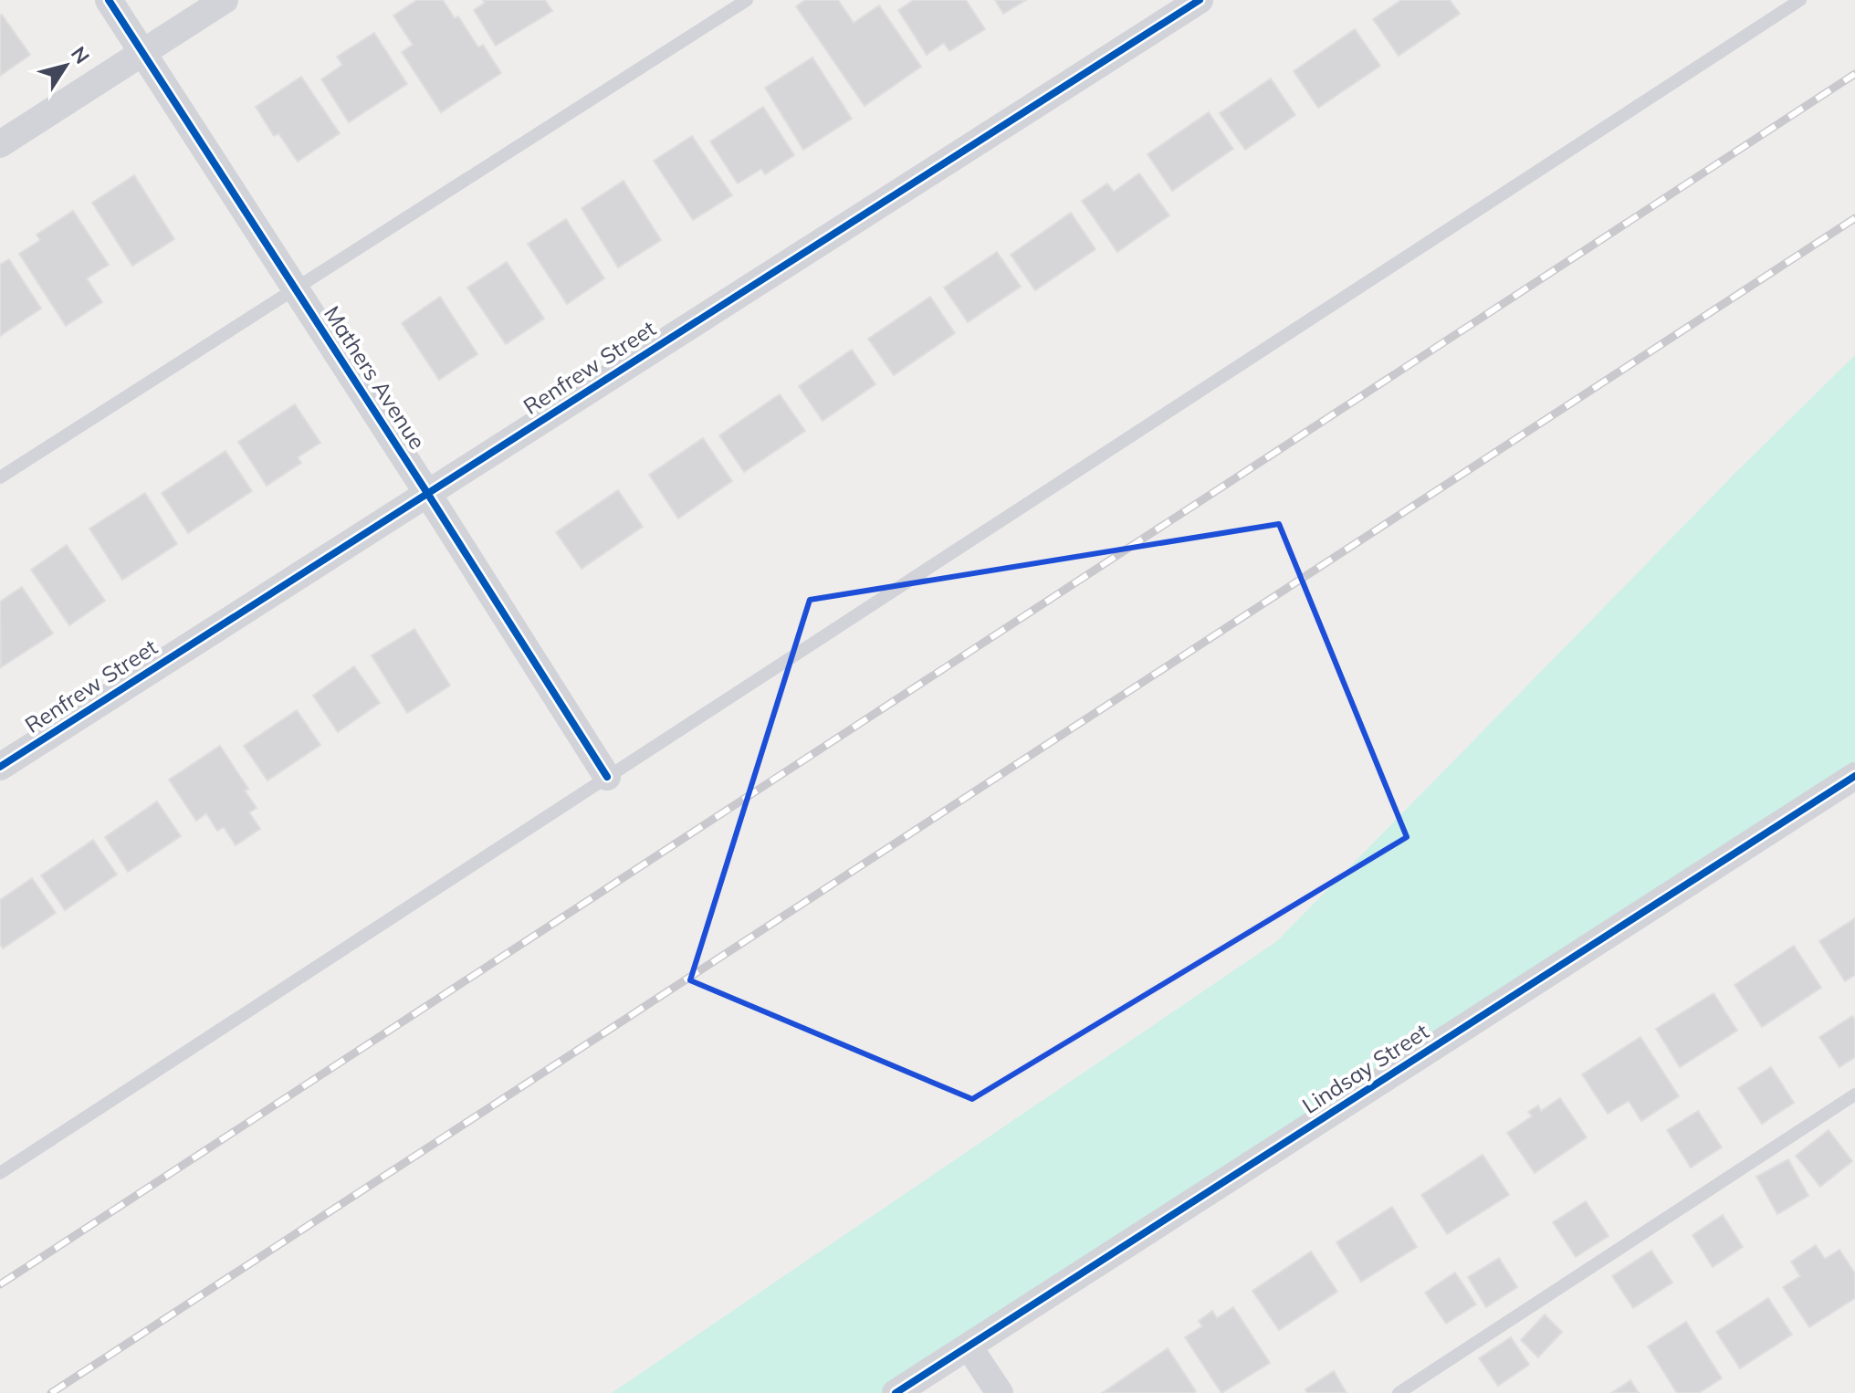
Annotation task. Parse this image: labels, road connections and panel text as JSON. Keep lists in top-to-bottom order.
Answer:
{
  "streets": {
    "street": ["Renfrew Street", "Mathers Avenue", "Lindsay Street"]
  },
  "crossings": [
    ["Renfrew Street", "Mathers Avenue"]
  ],
  "north": "top right"
}
